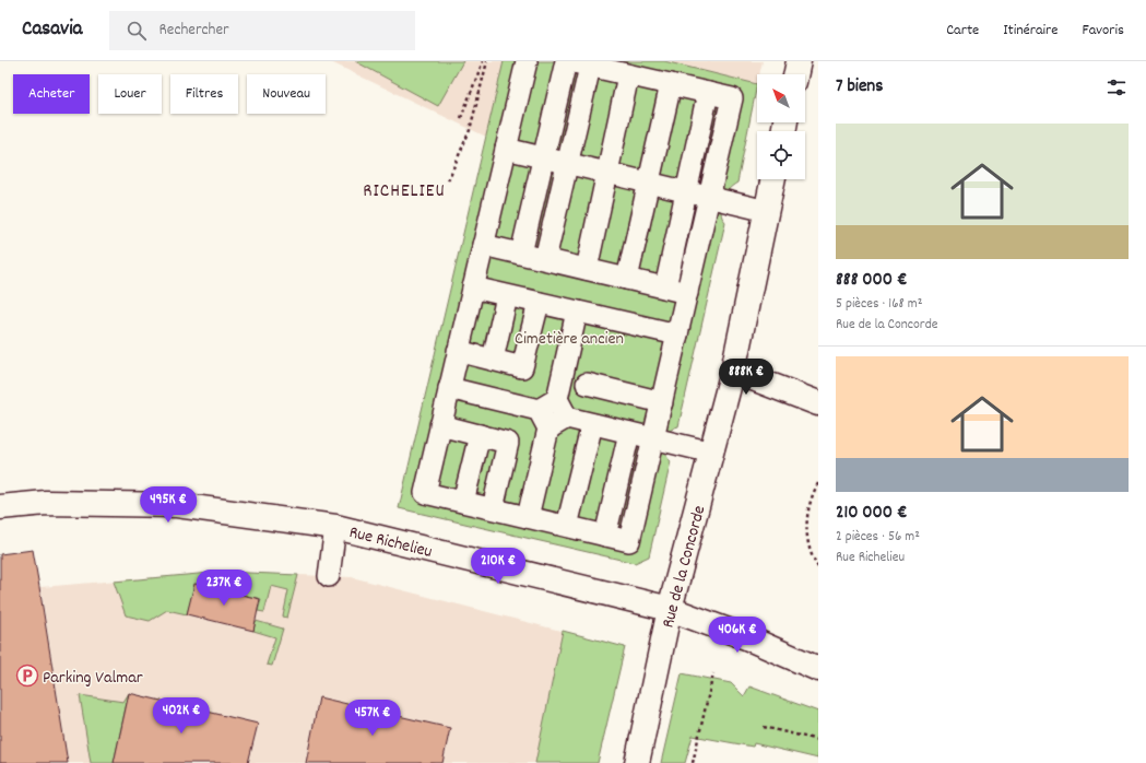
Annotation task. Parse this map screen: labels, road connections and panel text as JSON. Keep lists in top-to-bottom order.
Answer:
{
  "streets": {
    "street": ["Rue Richelieu", "Rue de la Concorde"]
  },
  "crossings": [
    ["Rue Richelieu", "Rue de la Concorde"]
  ],
  "districts": ["RICHELIEU"],
  "parks": ["Cimetière ancien"],
  "places": {
    "parking": ["Parking Valmar"]
  },
  "north": "top left",
  "page": {
    "header": "Casavia",
    "search": "Rechercher",
    "nav": ["Carte", "Itinéraire", "Favoris"],
    "heading": "7 biens",
    "chip": [
      "Acheter",
      "Louer",
      "Filtres",
      "Nouveau"
    ],
    "list": [
      {
        "name": "888 000 €",
        "note": "5 pièces · 168 m² · Rue de la Concorde"
      },
      {
        "name": "210 000 €",
        "note": "2 pièces · 56 m² · Rue Richelieu"
      }
    ],
    "price": [
      "888K €",
      "495K €",
      "210K €",
      "237K €",
      "406K €",
      "402K €",
      "457K €"
    ]
  }
}
